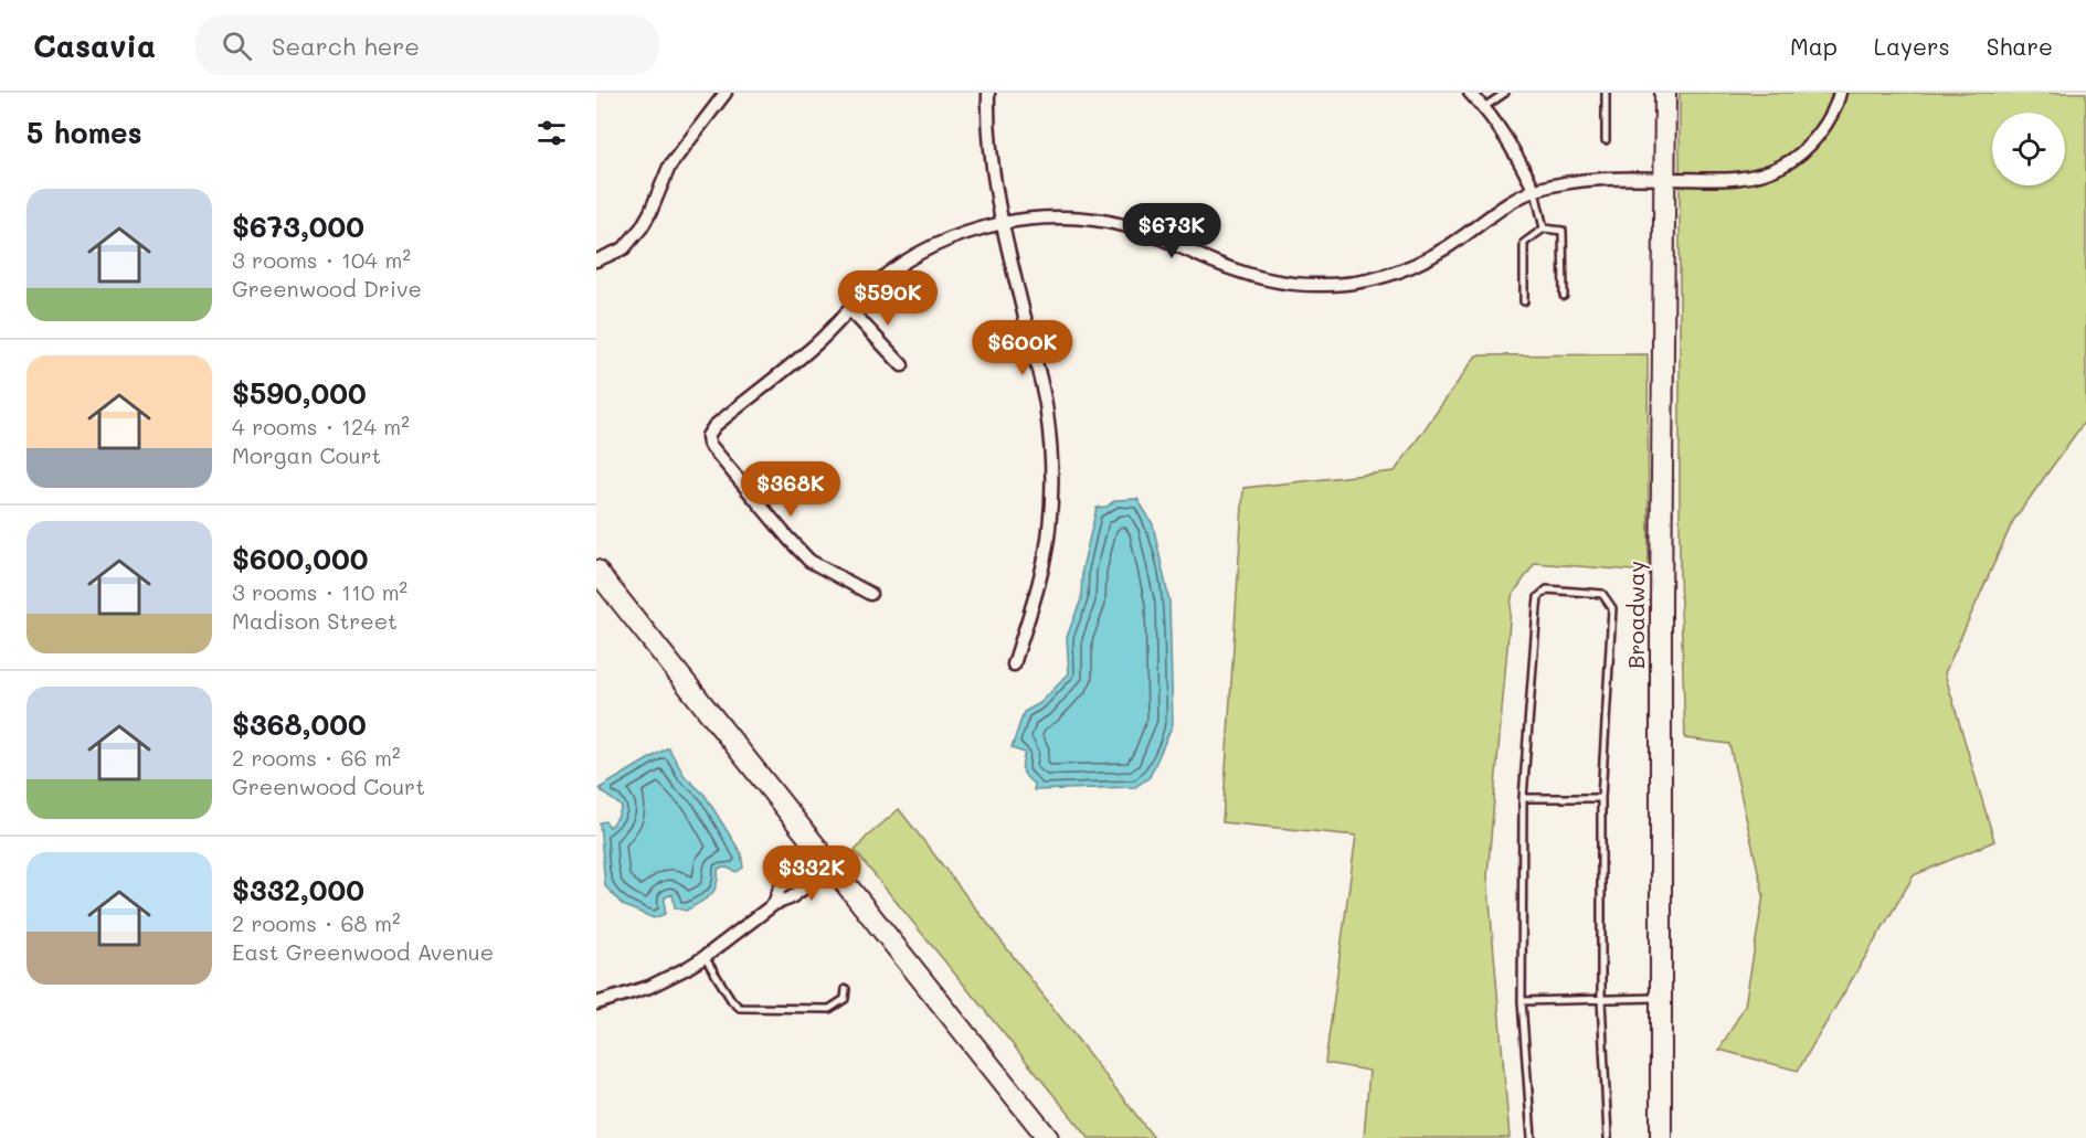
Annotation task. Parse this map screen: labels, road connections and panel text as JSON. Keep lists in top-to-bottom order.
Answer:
{
  "streets": {
    "main road": ["Broadway"]
  },
  "page": {
    "header": "Casavia",
    "search": "Search here",
    "nav": ["Map", "Layers", "Share"],
    "heading": "5 homes",
    "list": [
      {
        "name": "$673,000",
        "note": "3 rooms · 104 m² · Greenwood Drive"
      },
      {
        "name": "$590,000",
        "note": "4 rooms · 124 m² · Morgan Court"
      },
      {
        "name": "$600,000",
        "note": "3 rooms · 110 m² · Madison Street"
      },
      {
        "name": "$368,000",
        "note": "2 rooms · 66 m² · Greenwood Court"
      },
      {
        "name": "$332,000",
        "note": "2 rooms · 68 m² · East Greenwood Avenue"
      }
    ],
    "price": [
      "$673K",
      "$590K",
      "$600K",
      "$368K",
      "$332K"
    ]
  }
}
